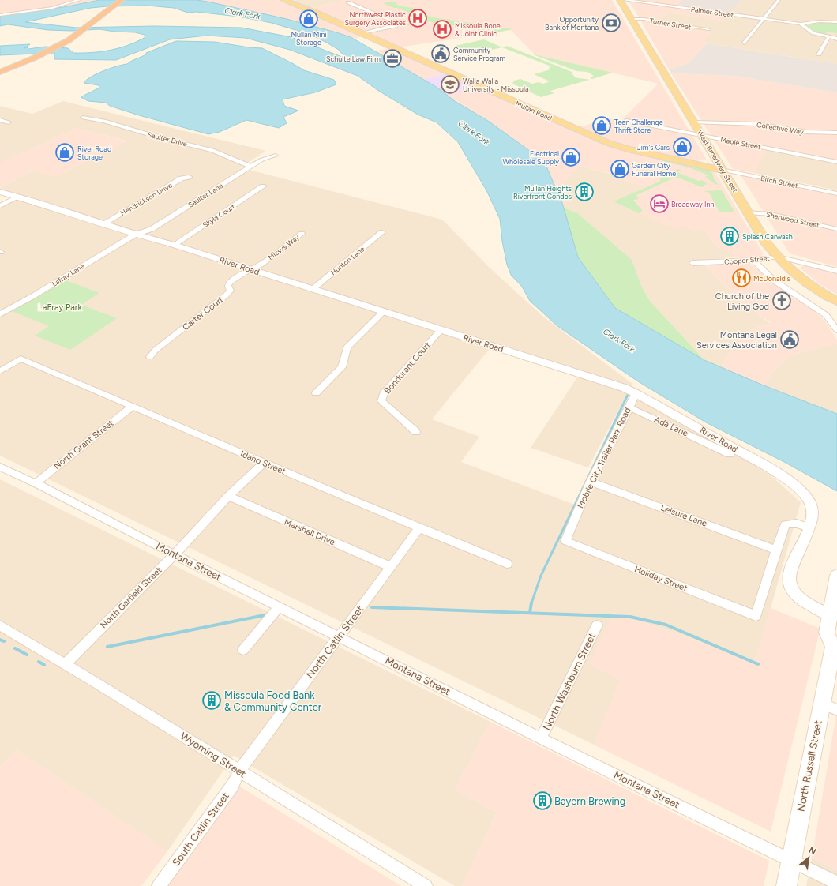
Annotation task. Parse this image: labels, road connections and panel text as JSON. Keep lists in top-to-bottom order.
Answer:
{
  "streets": {
    "main road": ["Mullan Road", "West Broadway Street", "North Russell Street"],
    "street": [
      "Palmer Street",
      "Turner Street",
      "Collective Way",
      "Saulter Drive",
      "Maple Street",
      "Birch Street",
      "Saulter Lane",
      "Hendrickson Drive",
      "Skyla Court",
      "Sherwood Street",
      "Missys Way",
      "Cooper Street",
      "Hunton Lane",
      "River Road",
      "Lafray Lane",
      "Carter Court",
      "Bondurant Court",
      "Ada Lane",
      "North Grant Street",
      "Mobile City Trailer Park Road",
      "Idaho Street",
      "Leisure Lane",
      "Marshall Drive",
      "Montana Street",
      "Holiday Street",
      "North Garfield Street",
      "North Catlin Street",
      "North Washburn Street",
      "Wyoming Street",
      "South Catlin Street"
    ]
  },
  "crossings": [
    ["Turner Street", "West Broadway Street"],
    ["Mullan Road", "West Broadway Street"],
    ["Mullan Road", "Birch Street"],
    ["Collective Way", "West Broadway Street"],
    ["Saulter Drive", "Saulter Lane"],
    ["Maple Street", "West Broadway Street"],
    ["West Broadway Street", "Birch Street"],
    ["West Broadway Street", "Sherwood Street"],
    ["West Broadway Street", "Cooper Street"],
    ["Saulter Lane", "River Road"],
    ["Saulter Lane", "Lafray Lane"],
    ["Hendrickson Drive", "River Road"],
    ["Skyla Court", "River Road"],
    ["Missys Way", "River Road"],
    ["Missys Way", "Carter Court"],
    ["Hunton Lane", "River Road"],
    ["River Road", "Lafray Lane"],
    ["River Road", "Carter Court"],
    ["River Road", "Bondurant Court"],
    ["River Road", "Mobile City Trailer Park Road"],
    ["River Road", "North Russell Street"],
    ["Ada Lane", "Mobile City Trailer Park Road"],
    ["North Grant Street", "Idaho Street"],
    ["North Grant Street", "Montana Street"],
    ["Mobile City Trailer Park Road", "Leisure Lane"],
    ["Mobile City Trailer Park Road", "Holiday Street"],
    ["Idaho Street", "North Garfield Street"],
    ["Idaho Street", "North Catlin Street"],
    ["Leisure Lane", "Holiday Street"],
    ["Marshall Drive", "North Garfield Street"],
    ["Marshall Drive", "North Catlin Street"],
    ["Montana Street", "North Garfield Street"],
    ["Montana Street", "North Catlin Street"],
    ["Montana Street", "North Washburn Street"],
    ["Montana Street", "North Russell Street"],
    ["North Garfield Street", "Wyoming Street"],
    ["North Catlin Street", "Wyoming Street"],
    ["North Catlin Street", "South Catlin Street"],
    ["Wyoming Street", "South Catlin Street"]
  ],
  "water": ["Clark Fork"],
  "parks": ["LaFray Park"],
  "places": {
    "hospital": ["Northwest Plastic Surgery Associates", "Missoula Bone & Joint Clinic"],
    "shop": [
      "Mullan Mini Storage",
      "Teen Challenge Thrift Store",
      "Jim's Cars",
      "River Road Storage",
      "Electrical Wholesale Supply",
      "Garden City Funeral Home"
    ],
    "bank": ["Opportunity Bank of Montana"],
    "public building": ["Community Service Program", "Montana Legal Services Association"],
    "office": ["Schulte Law Firm"],
    "school or university": ["Walla Walla University - Missoula"],
    "building": [
      "Mullan Heights Riverfront Condos",
      "Splash Carwash",
      "Missoula Food Bank & Community Center",
      "Bayern Brewing"
    ],
    "hotel": ["Broadway Inn"],
    "restaurant": ["McDonald's"],
    "church": ["Church of the Living God"]
  },
  "north": "top right"
}
